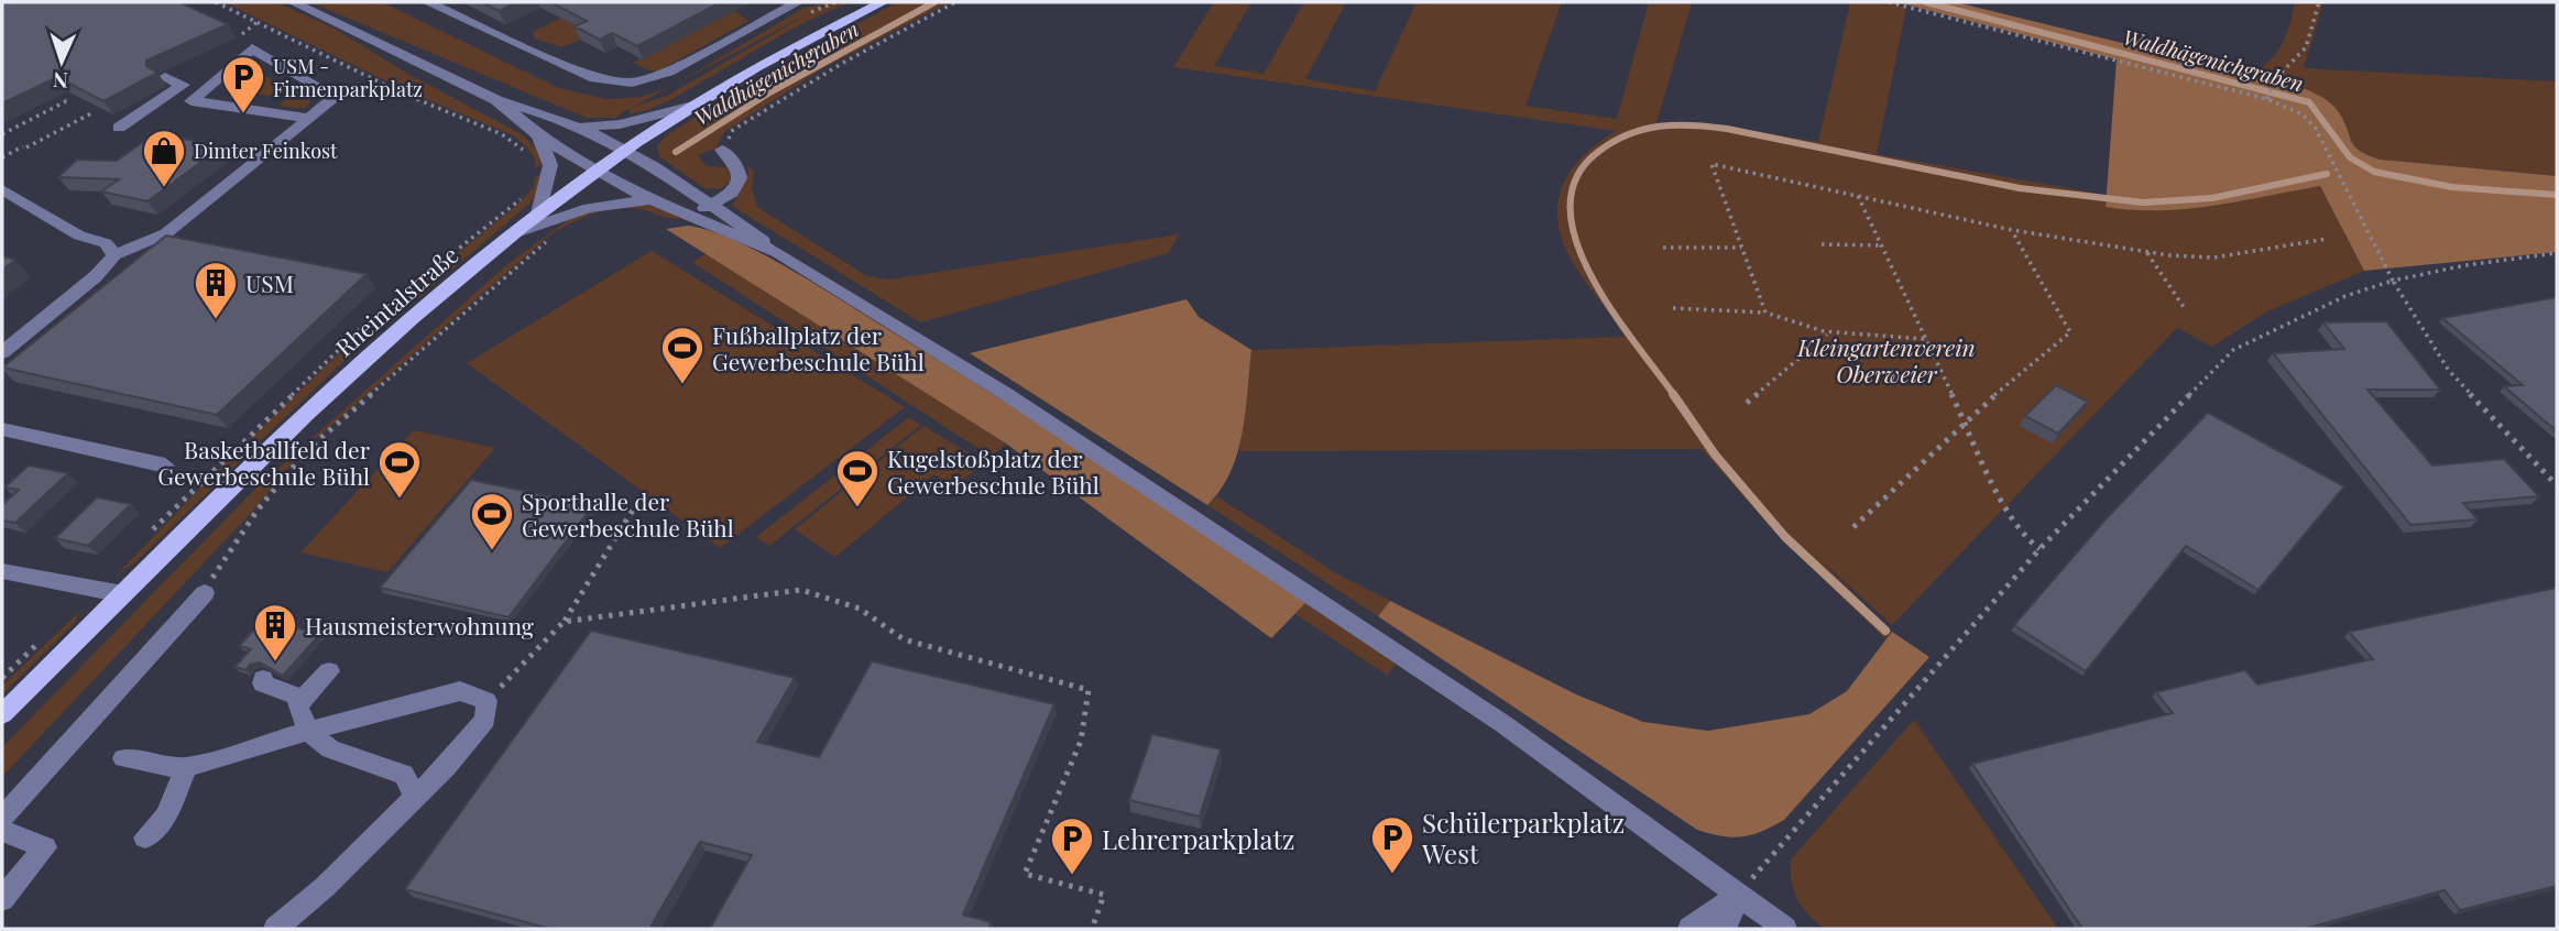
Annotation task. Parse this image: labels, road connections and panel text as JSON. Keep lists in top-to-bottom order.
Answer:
{
  "streets": {
    "main road": ["Rheintalstraße"]
  },
  "water": ["Waldhägenichgraben"],
  "parks": ["Kleingartenverein Oberweier"],
  "places": {
    "parking": ["USM - Firmenparkplatz", "Schülerparkplatz West", "Lehrerparkplatz"],
    "shop": ["Dimter Feinkost"],
    "building": ["USM", "Hausmeisterwohnung"],
    "sports": [
      "Fußballplatz der Gewerbeschule Bühl",
      "Basketballfeld der Gewerbeschule Bühl",
      "Kugelstoßplatz der Gewerbeschule Bühl",
      "Sporthalle der Gewerbeschule Bühl"
    ]
  },
  "north": "bottom"
}
